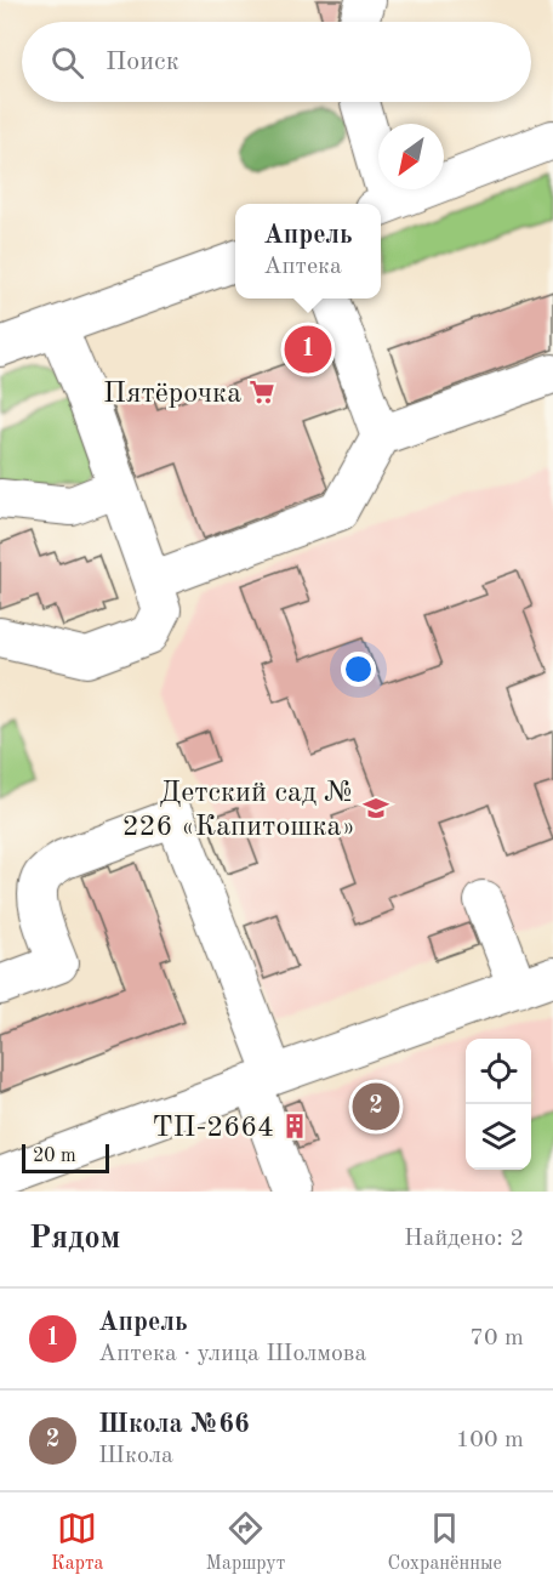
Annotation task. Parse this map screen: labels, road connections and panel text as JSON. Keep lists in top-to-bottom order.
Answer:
{
  "places": {
    "supermarket": ["Пятёрочка"],
    "school or university": ["Детский сад № 226 «Капитошка»"],
    "building": ["ТП-2664"]
  },
  "scale_bar": "20 m",
  "north": "bottom left",
  "page": {
    "search": "Поиск",
    "popup": ["Апрель", "Аптека"],
    "pins": ["1", "2"],
    "scale": "20 m",
    "heading": ["Рядом", "Найдено: 2"],
    "list": [
      {
        "mark": "1",
        "name": "Апрель",
        "note": "Аптека · улица Шолмова",
        "value": "70 m"
      },
      {
        "mark": "2",
        "name": "Школа №66",
        "note": "Школа",
        "value": "100 m"
      }
    ],
    "nav": ["Карта", "Маршрут", "Сохранённые"]
  }
}
